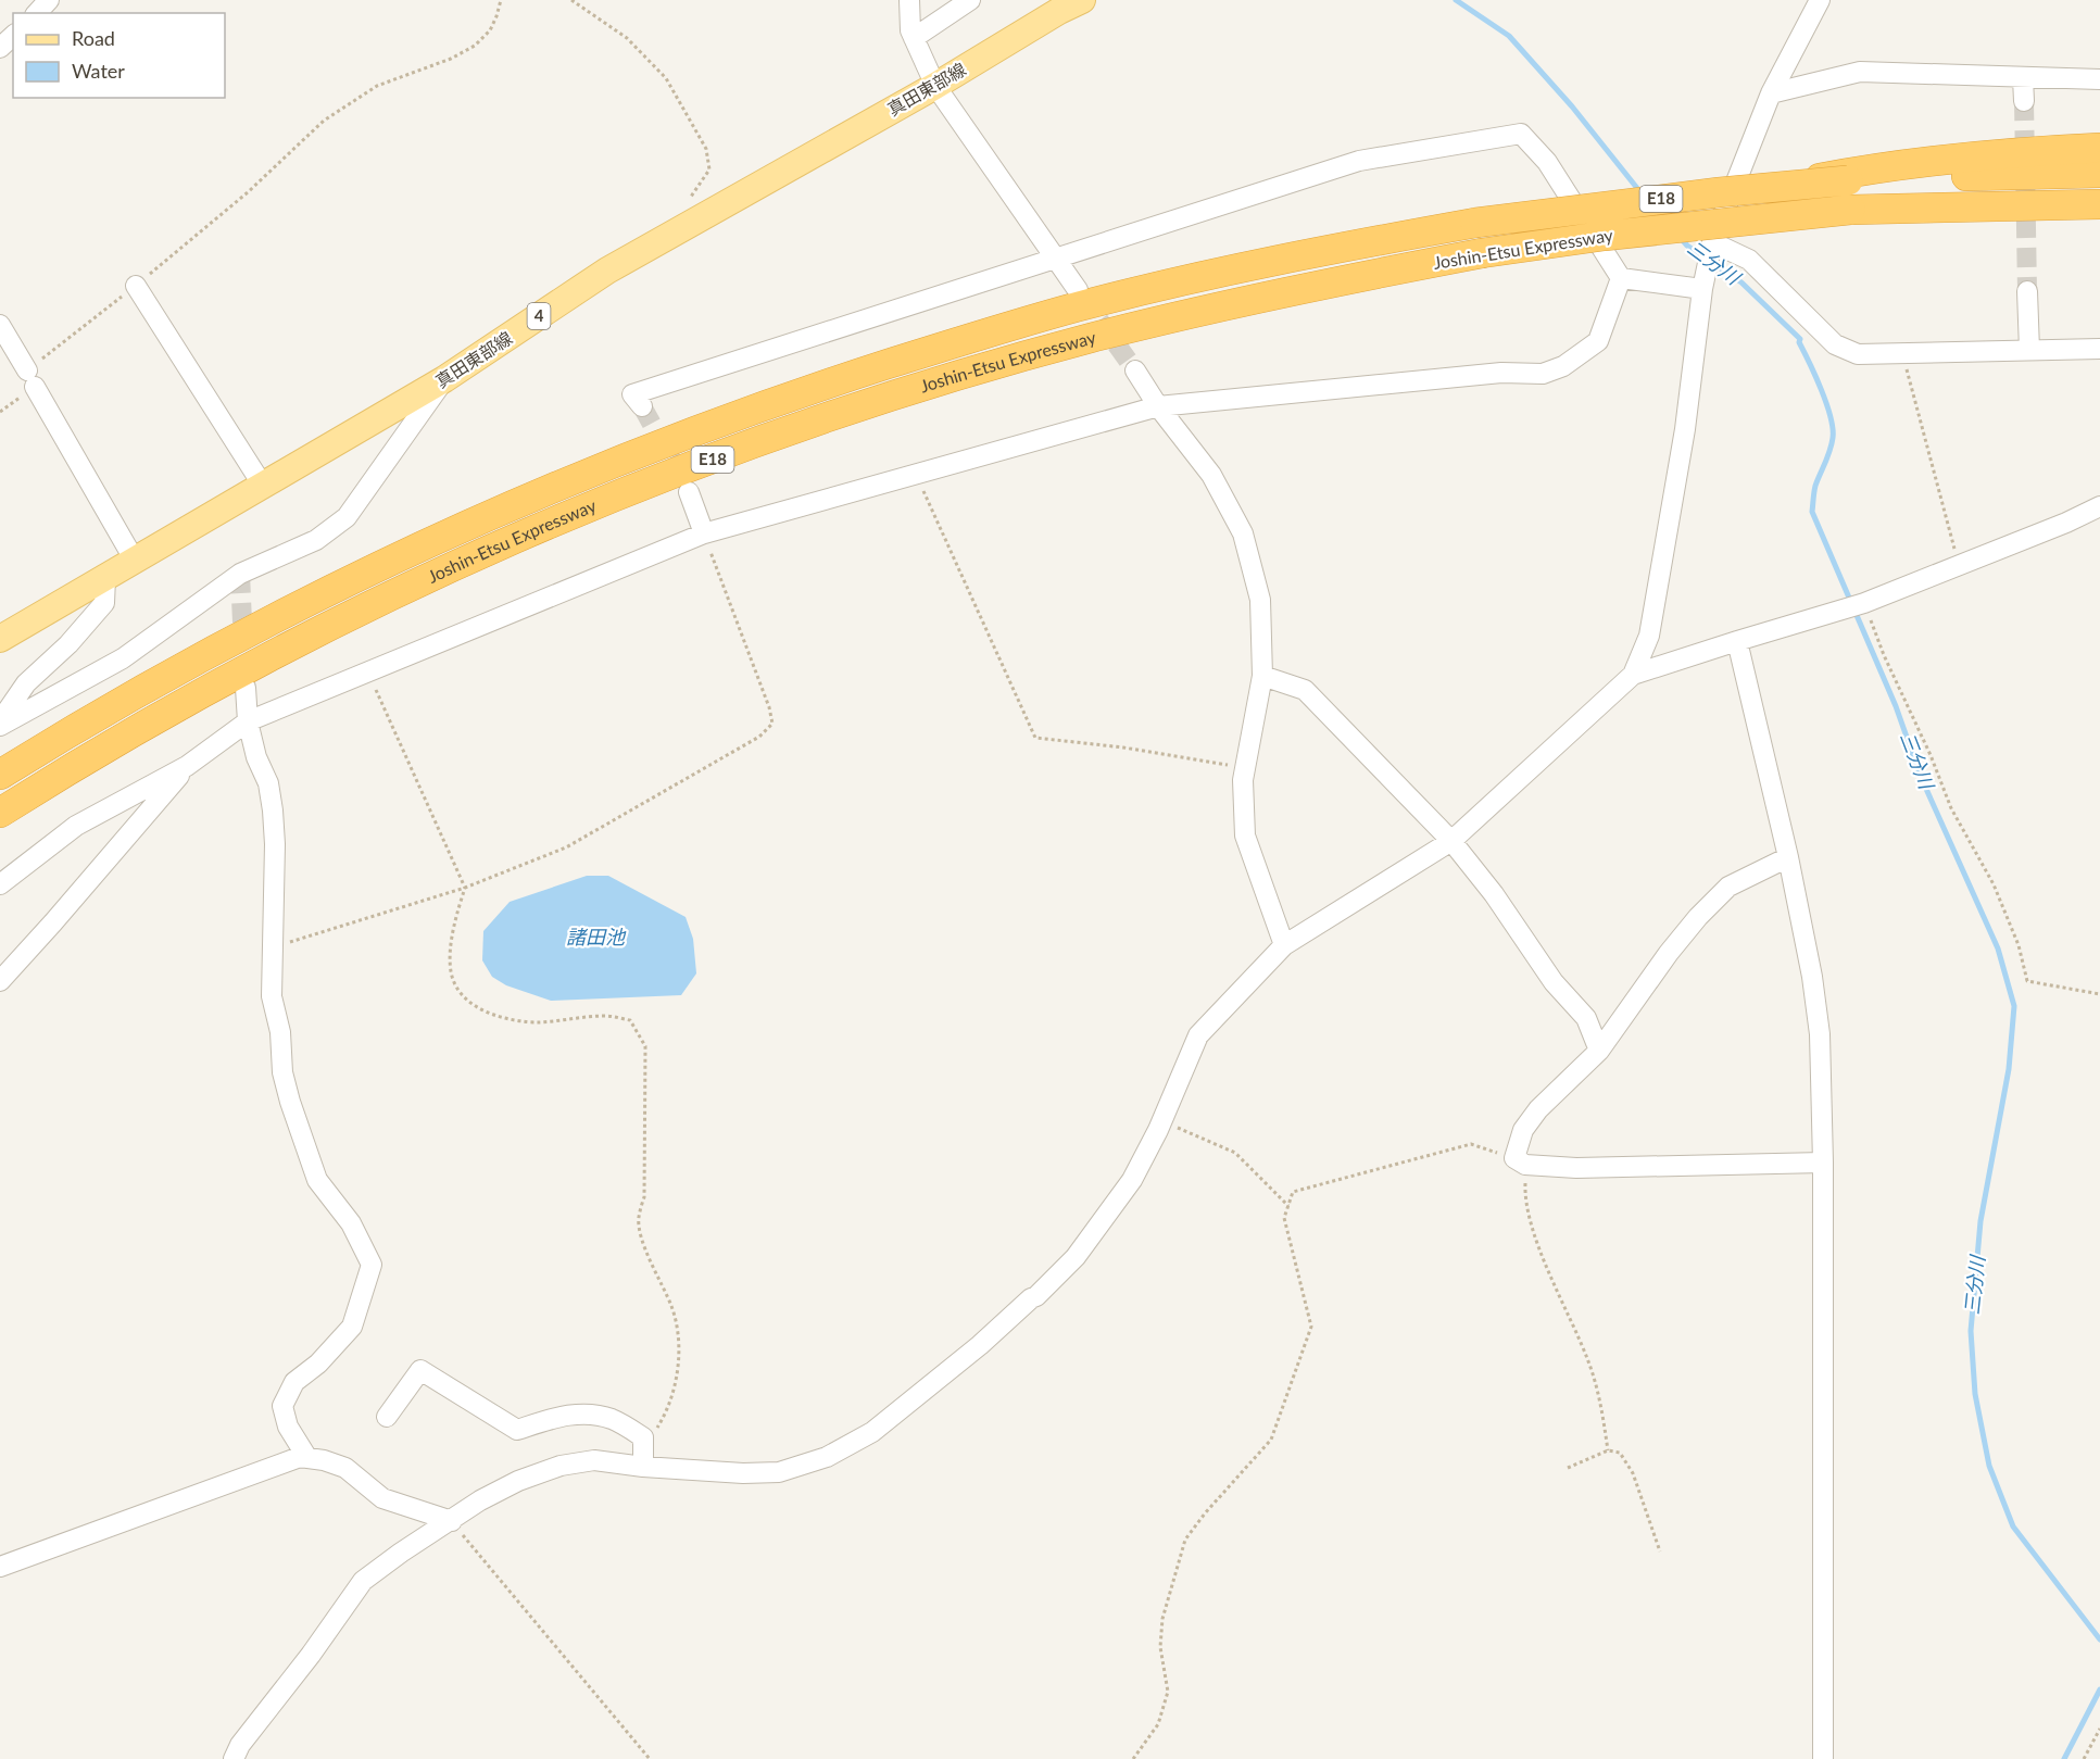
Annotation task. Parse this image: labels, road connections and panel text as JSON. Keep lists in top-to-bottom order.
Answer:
{
  "streets": {
    "highway": ["E18", "Joshin-Etsu Expressway"],
    "main road": ["真田東部線", "4"]
  },
  "water": ["三分川", "諸田池"],
  "legend": ["Road", "Water"]
}
